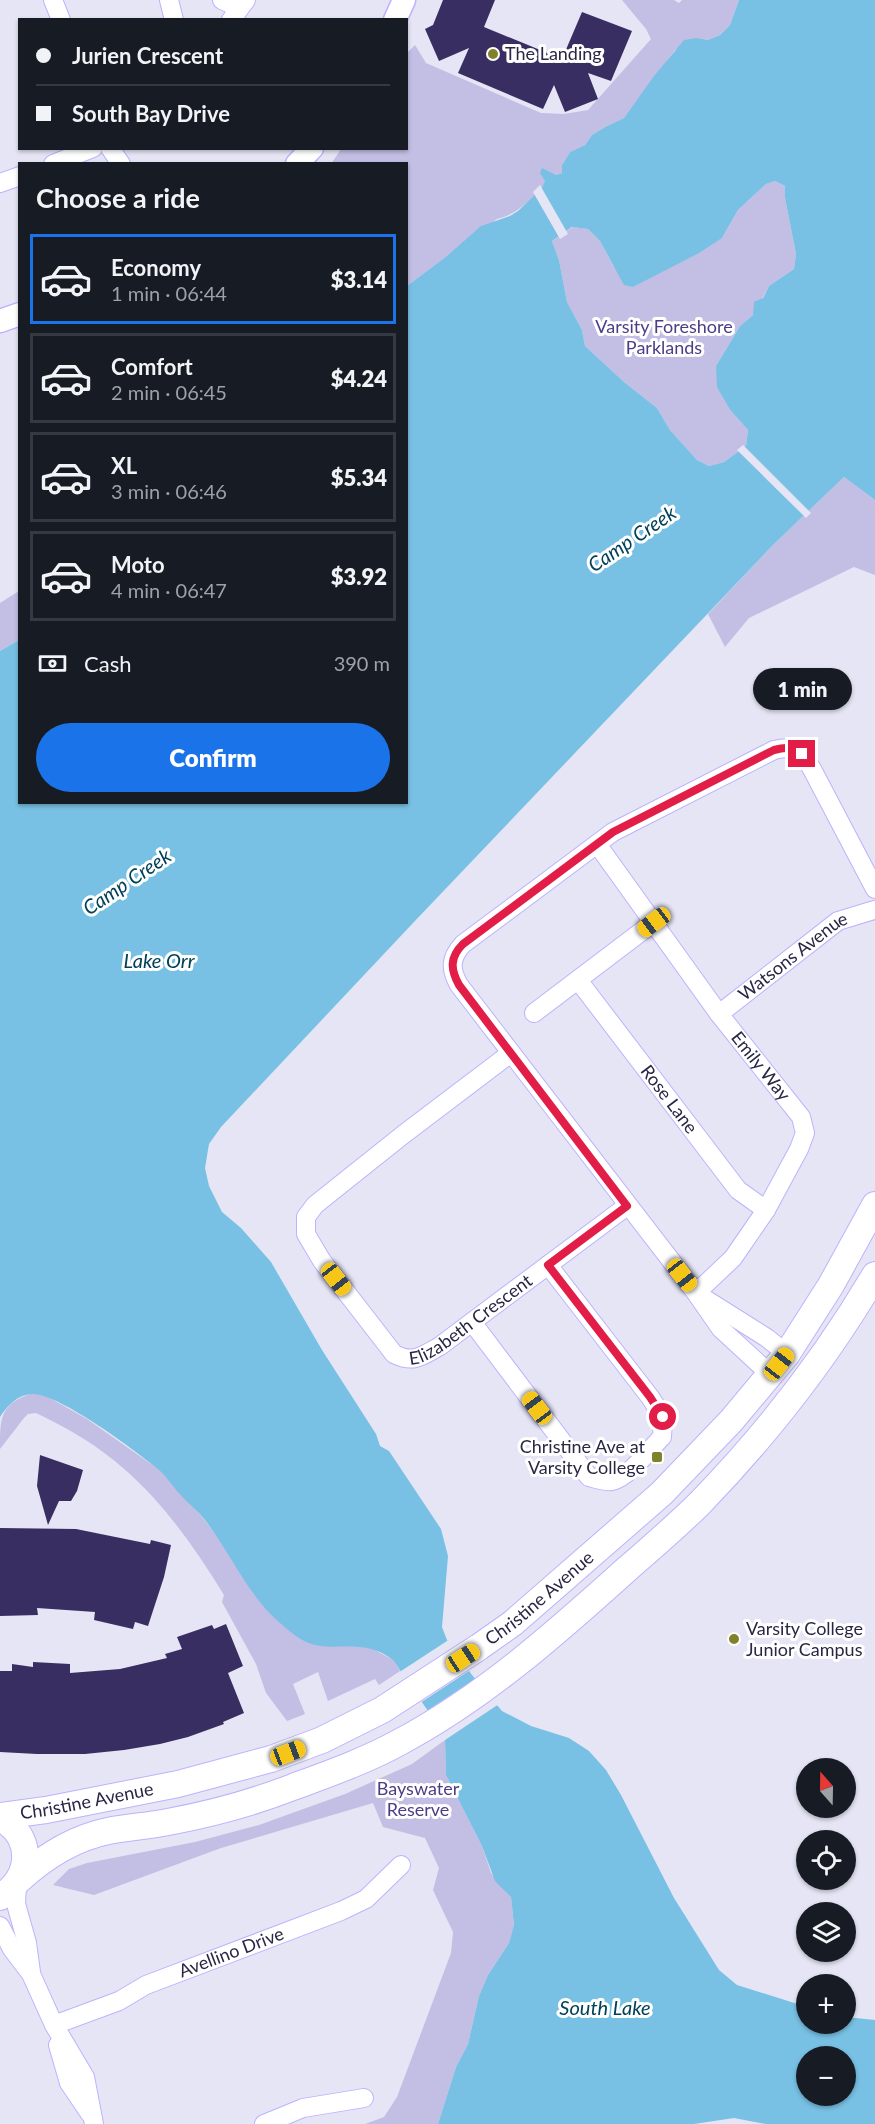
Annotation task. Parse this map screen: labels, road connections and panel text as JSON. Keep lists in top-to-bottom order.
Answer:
{
  "streets": {
    "main road": ["Christine Avenue"],
    "street": [
      "Watsons Avenue",
      "Emily Way",
      "Rose Lane",
      "Elizabeth Crescent",
      "Avellino Drive"
    ]
  },
  "crossings": [
    ["Watsons Avenue", "Emily Way"],
    ["Emily Way", "Rose Lane"]
  ],
  "water": ["Camp Creek", "Lake Orr", "South Lake"],
  "parks": ["Varsity Foreshore Parklands", "Bayswater Reserve"],
  "places": {
    "other": ["The Landing", "Varsity College Junior Campus"],
    "transit": ["Christine Ave at Varsity College"]
  },
  "north": "top",
  "page": {
    "banner": ["Jurien Crescent", "South Bay Drive"],
    "heading": "Choose a ride",
    "list": [
      {
        "name": "Economy",
        "note": "1 min · 06:44",
        "value": "$3.14"
      },
      {
        "name": "Comfort",
        "note": "2 min · 06:45",
        "value": "$4.24"
      },
      {
        "name": "XL",
        "note": "3 min · 06:46",
        "value": "$5.34"
      },
      {
        "name": "Moto",
        "note": "4 min · 06:47",
        "value": "$3.92"
      }
    ],
    "pay": ["Cash", "390 m"],
    "bubble": "1 min",
    "buttons": "Confirm",
    "map_buttons": ["+", "−"]
  }
}
